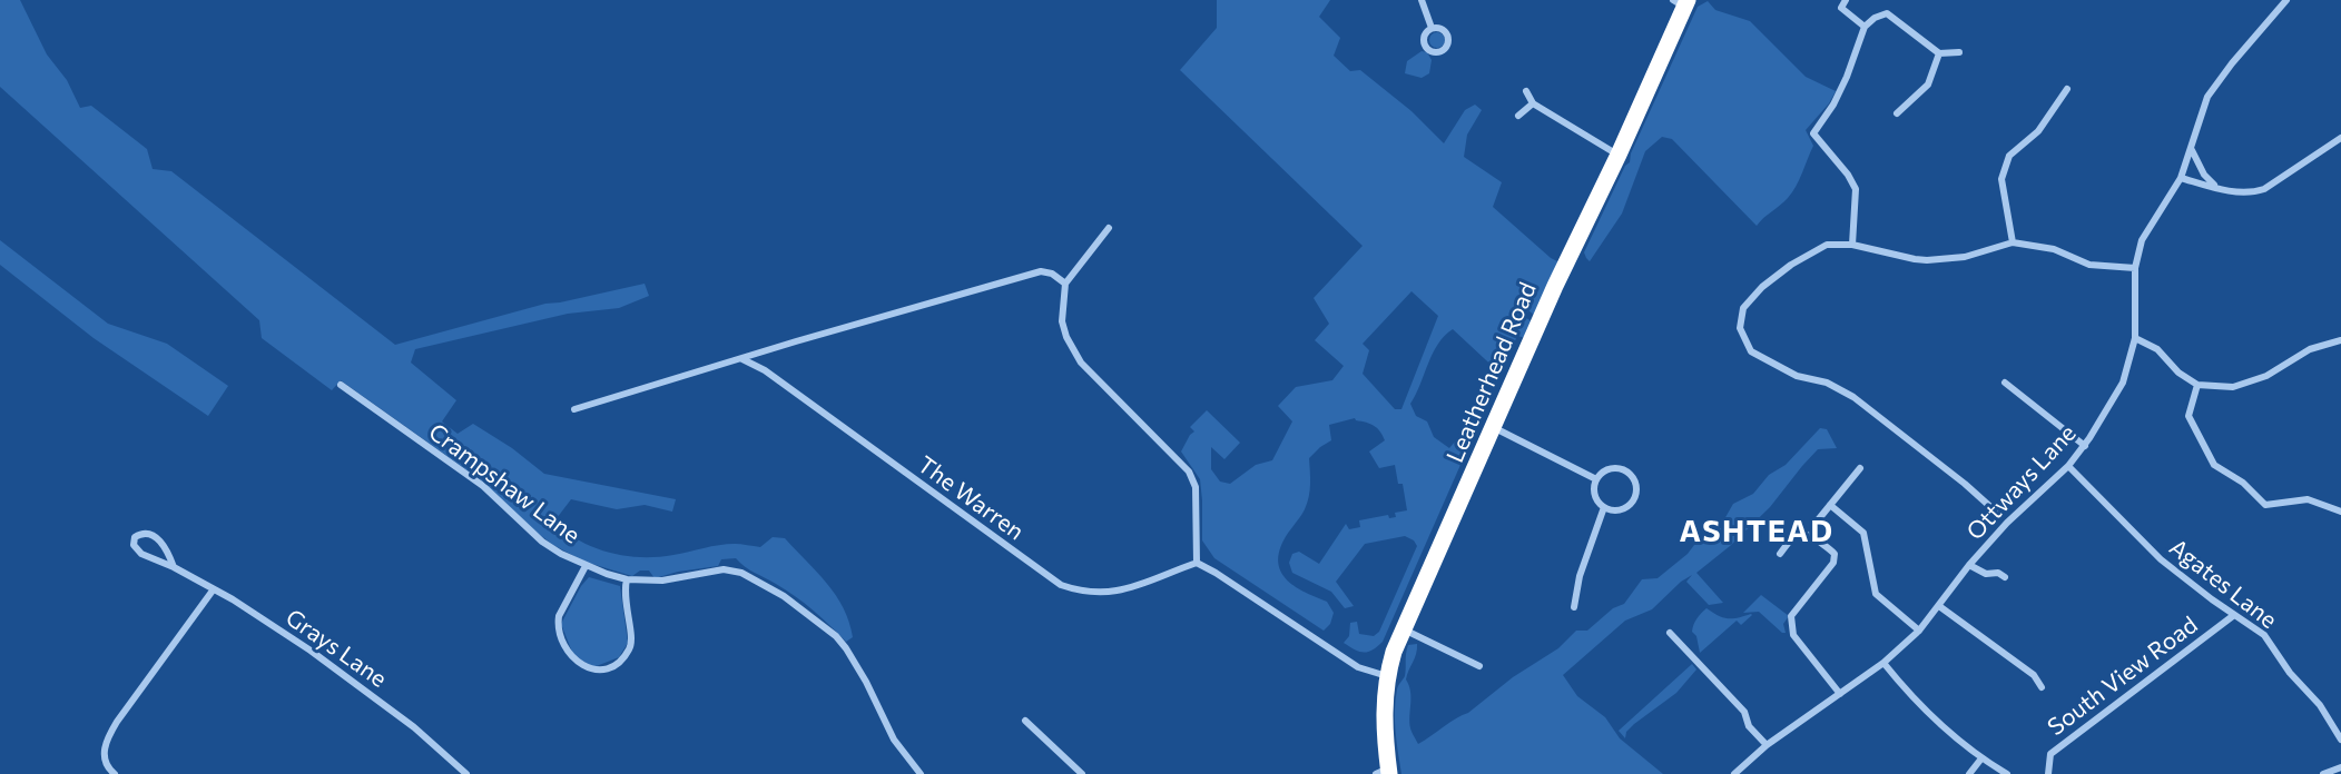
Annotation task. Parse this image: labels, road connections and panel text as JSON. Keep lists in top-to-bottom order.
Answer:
{
  "streets": {
    "highway": ["Leatherhead Road"],
    "street": [
      "Ottways Lane",
      "Crampshaw Lane",
      "The Warren",
      "Agates Lane",
      "Grays Lane",
      "South View Road"
    ]
  },
  "crossings": [
    ["Ottways Lane", "Agates Lane"],
    ["Agates Lane", "South View Road"]
  ],
  "districts": ["ASHTEAD"]
}
